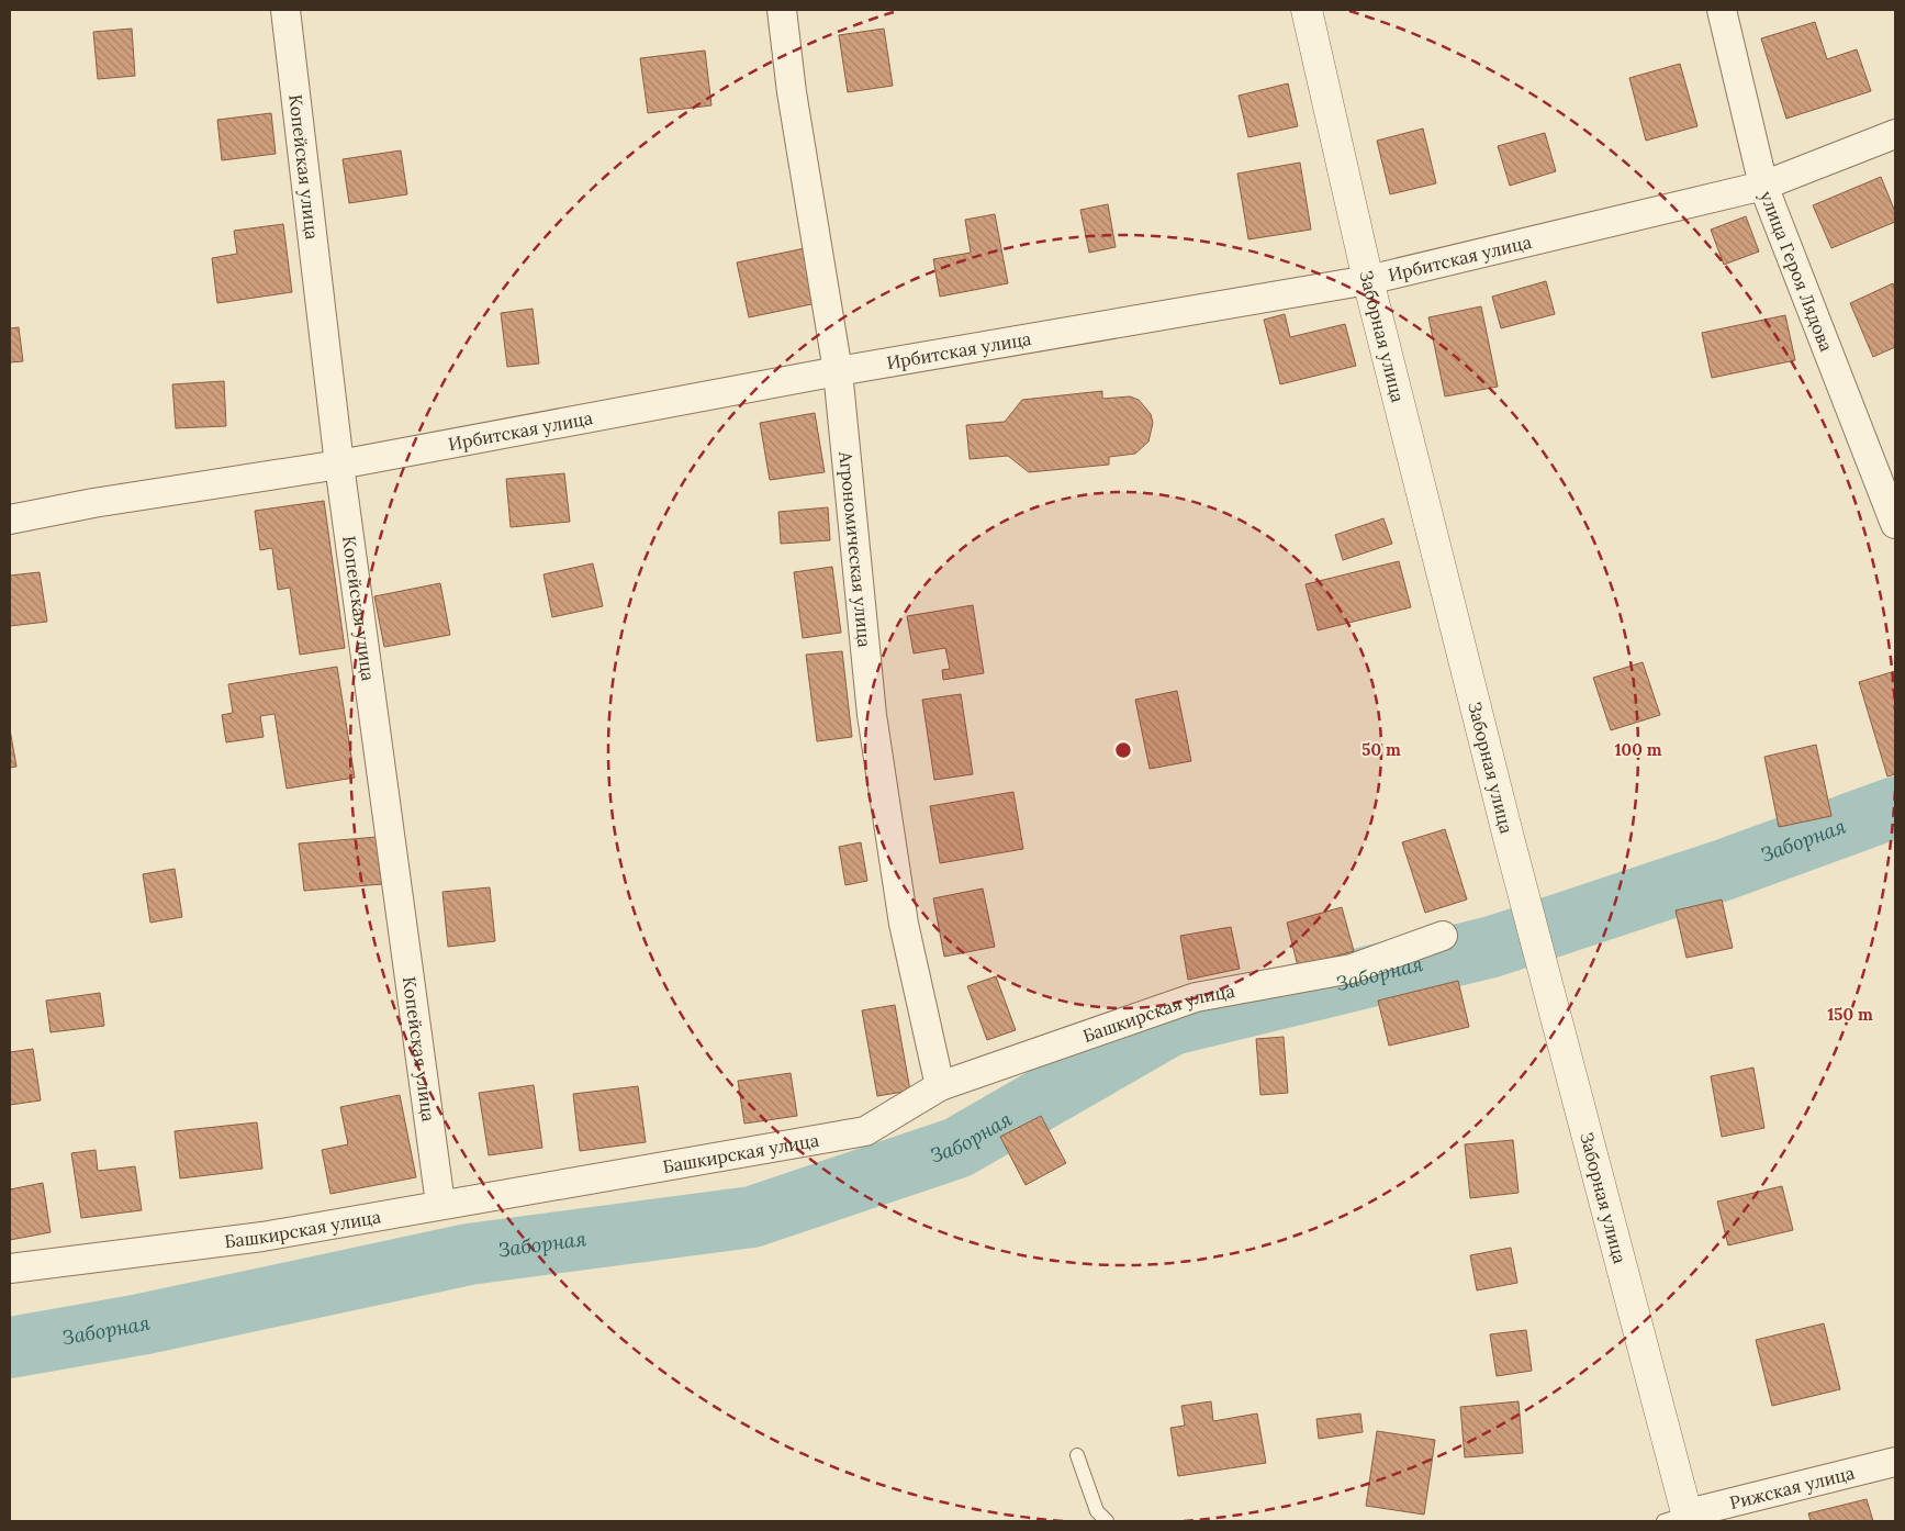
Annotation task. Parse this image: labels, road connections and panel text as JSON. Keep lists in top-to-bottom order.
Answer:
{
  "streets": {
    "street": [
      "Копейская улица",
      "Ирбитская улица",
      "улица Героя Лядова",
      "Заборная улица",
      "Агрономическая улица",
      "Башкирская улица",
      "Рижская улица"
    ]
  },
  "crossings": [
    ["Копейская улица", "Ирбитская улица"],
    ["Копейская улица", "Башкирская улица"],
    ["Ирбитская улица", "улица Героя Лядова"],
    ["Ирбитская улица", "Заборная улица"],
    ["Ирбитская улица", "Агрономическая улица"],
    ["Заборная улица", "Рижская улица"],
    ["Агрономическая улица", "Башкирская улица"]
  ],
  "water": ["Заборная"],
  "rings": ["50 m", "100 m", "150 m"]
}
